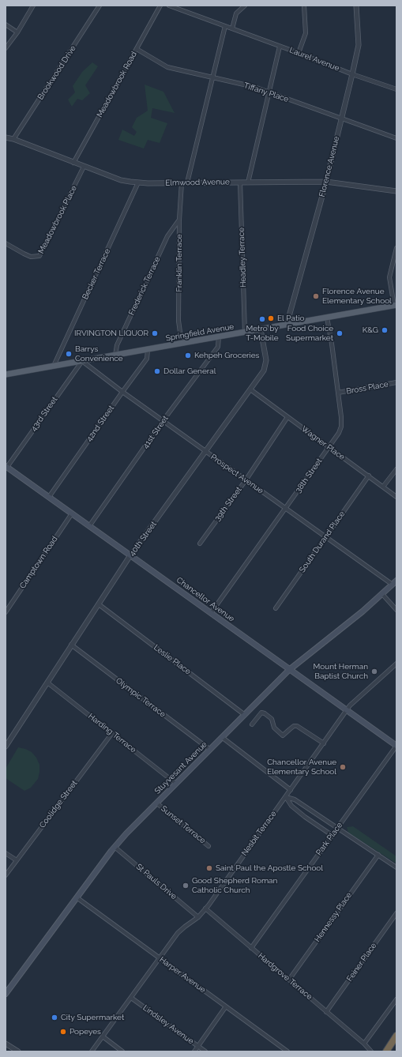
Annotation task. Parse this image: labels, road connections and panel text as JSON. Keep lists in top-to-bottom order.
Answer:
{
  "streets": {
    "main road": ["Springfield Avenue", "Chancellor Avenue", "Stuyvesant Avenue"],
    "street": [
      "Laurel Avenue",
      "Brookwood Drive",
      "Meadowbrook Road",
      "Tiffany Place",
      "Florence Avenue",
      "Elmwood Avenue",
      "Meadowbrook Place",
      "Headley Terrace",
      "Franklin Terrace",
      "Becker Terrace",
      "Frederick Terrace",
      "Bross Place",
      "43rd Street",
      "42nd Street",
      "41st Street",
      "Wagner Place",
      "Prospect Avenue",
      "38th Street",
      "39th Street",
      "40th Street",
      "South Durand Place",
      "Camptown Road",
      "Leslie Place",
      "Olympic Terrace",
      "Harding Terrace",
      "Coolidge Street",
      "Sunset Terrace",
      "Nesbit Terrace",
      "Park Place",
      "St Pauls Drive",
      "Hennessy Place",
      "Feiner Place",
      "Harper Avenue",
      "Hardgrove Terrace",
      "Lindsley Avenue"
    ]
  },
  "crossings": [
    ["Laurel Avenue", "Florence Avenue"],
    ["Laurel Avenue", "Franklin Terrace"],
    ["Brookwood Drive", "Elmwood Avenue"],
    ["Meadowbrook Road", "Tiffany Place"],
    ["Meadowbrook Road", "Elmwood Avenue"],
    ["Tiffany Place", "Florence Avenue"],
    ["Tiffany Place", "Franklin Terrace"],
    ["Florence Avenue", "Elmwood Avenue"],
    ["Florence Avenue", "Springfield Avenue"],
    ["Elmwood Avenue", "Meadowbrook Place"],
    ["Elmwood Avenue", "Headley Terrace"],
    ["Elmwood Avenue", "Franklin Terrace"],
    ["Elmwood Avenue", "Becker Terrace"],
    ["Headley Terrace", "Springfield Avenue"],
    ["Franklin Terrace", "Frederick Terrace"],
    ["Franklin Terrace", "Springfield Avenue"],
    ["Becker Terrace", "Springfield Avenue"],
    ["Frederick Terrace", "Springfield Avenue"],
    ["Springfield Avenue", "43rd Street"],
    ["Springfield Avenue", "42nd Street"],
    ["Springfield Avenue", "41st Street"],
    ["Springfield Avenue", "Prospect Avenue"],
    ["Springfield Avenue", "38th Street"],
    ["Springfield Avenue", "40th Street"],
    ["Bross Place", "38th Street"],
    ["43rd Street", "Prospect Avenue"],
    ["43rd Street", "Chancellor Avenue"],
    ["42nd Street", "Prospect Avenue"],
    ["42nd Street", "Chancellor Avenue"],
    ["41st Street", "Prospect Avenue"],
    ["41st Street", "Chancellor Avenue"],
    ["Wagner Place", "38th Street"],
    ["Wagner Place", "39th Street"],
    ["Wagner Place", "40th Street"],
    ["Wagner Place", "South Durand Place"],
    ["Prospect Avenue", "38th Street"],
    ["Prospect Avenue", "39th Street"],
    ["Prospect Avenue", "40th Street"],
    ["Prospect Avenue", "South Durand Place"],
    ["Prospect Avenue", "Stuyvesant Avenue"],
    ["38th Street", "Chancellor Avenue"],
    ["40th Street", "Chancellor Avenue"],
    ["40th Street", "Leslie Place"],
    ["40th Street", "Olympic Terrace"],
    ["40th Street", "Harding Terrace"],
    ["Camptown Road", "Chancellor Avenue"],
    ["Chancellor Avenue", "Stuyvesant Avenue"],
    ["Chancellor Avenue", "Nesbit Terrace"],
    ["Chancellor Avenue", "Park Place"],
    ["Leslie Place", "Stuyvesant Avenue"],
    ["Olympic Terrace", "Stuyvesant Avenue"],
    ["Harding Terrace", "Stuyvesant Avenue"],
    ["Harding Terrace", "Coolidge Street"],
    ["Stuyvesant Avenue", "Sunset Terrace"],
    ["Stuyvesant Avenue", "St Pauls Drive"],
    ["Stuyvesant Avenue", "Harper Avenue"],
    ["Nesbit Terrace", "St Pauls Drive"],
    ["Nesbit Terrace", "Harper Avenue"],
    ["Nesbit Terrace", "Hardgrove Terrace"],
    ["Nesbit Terrace", "Lindsley Avenue"],
    ["Park Place", "Hardgrove Terrace"],
    ["Hennessy Place", "Hardgrove Terrace"],
    ["Feiner Place", "Hardgrove Terrace"]
  ],
  "places": [
    "Florence Avenue Elementary School",
    "El Patio",
    "Metro by T-Mobile",
    "K&G",
    "IRVINGTON LIQUOR",
    "Food Choice Supermarket",
    "Barrys Convenience",
    "Kehpeh Groceries",
    "Dollar General",
    "Mount Herman Baptist Church",
    "Chancellor Avenue Elementary School",
    "Saint Paul the Apostle School",
    "Good Shepherd Roman Catholic Church",
    "City Supermarket",
    "Popeyes"
  ]
}
